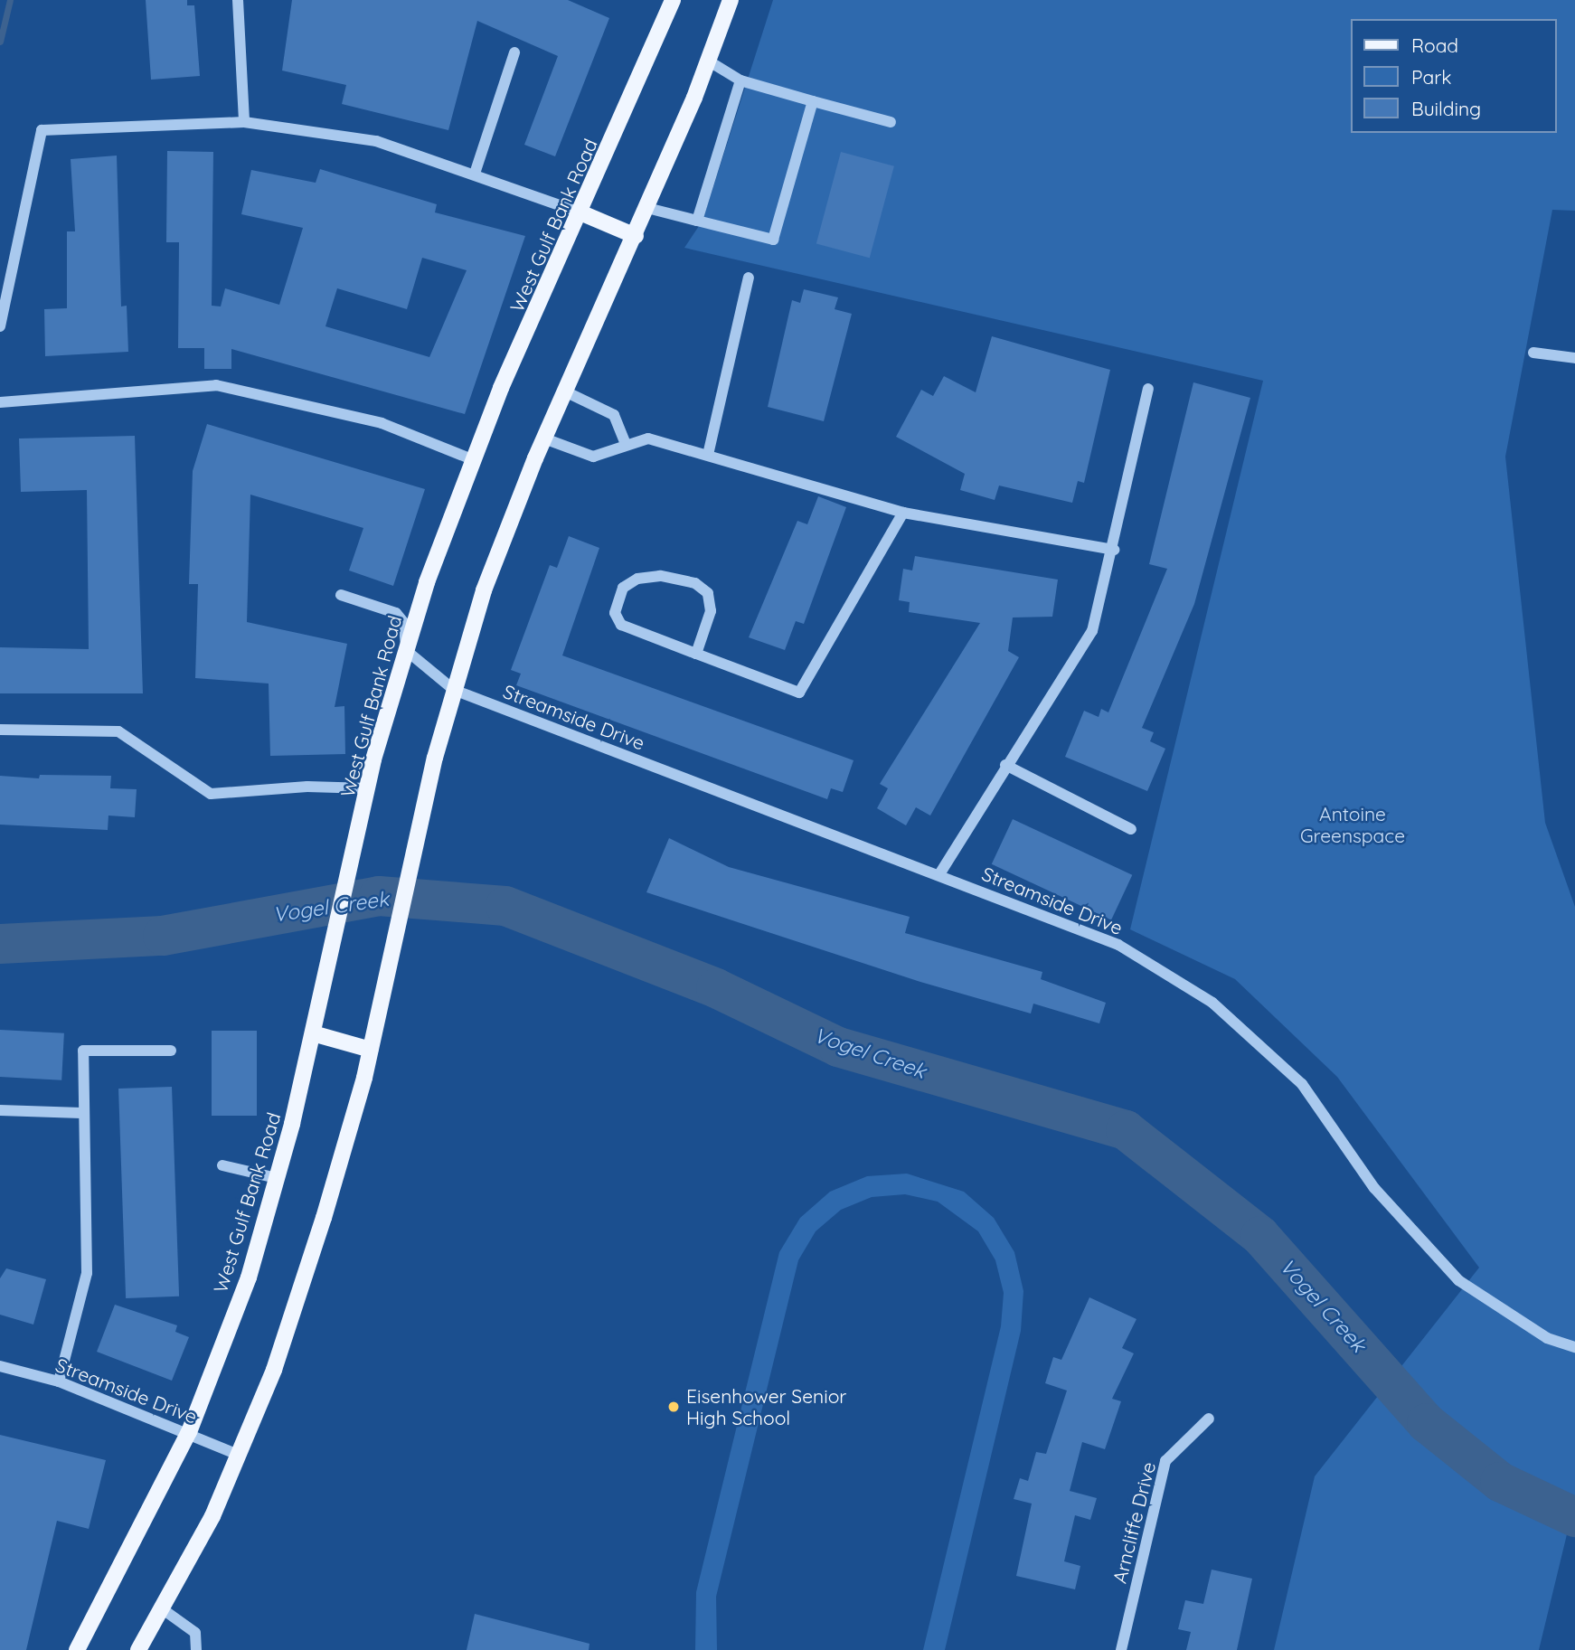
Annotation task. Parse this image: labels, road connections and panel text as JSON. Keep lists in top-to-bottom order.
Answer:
{
  "streets": {
    "main road": ["West Gulf Bank Road"],
    "street": ["Streamside Drive", "Arncliffe Drive"]
  },
  "crossings": [
    ["West Gulf Bank Road", "Streamside Drive"]
  ],
  "water": ["Vogel Creek"],
  "parks": ["Antoine Greenspace"],
  "places": ["Eisenhower Senior High School"],
  "legend": ["Road", "Park", "Building"]
}
